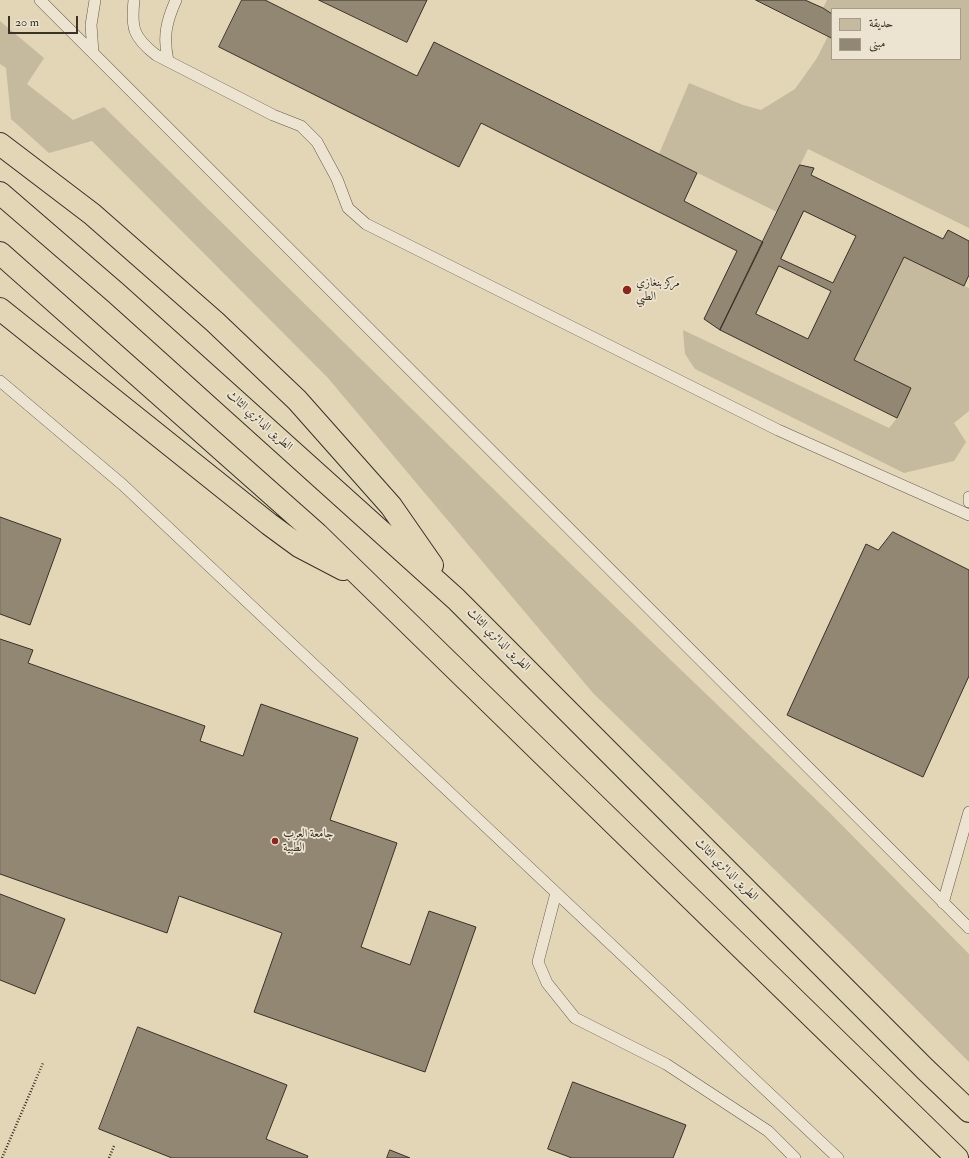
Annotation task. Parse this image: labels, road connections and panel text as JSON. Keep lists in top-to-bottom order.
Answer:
{
  "streets": {
    "highway": ["الطريق الدائري الثالث"]
  },
  "places": ["مركز بنغازي الطبي", "جامعة العرب الطبية"],
  "legend": ["حديقة", "مبنى"],
  "scale_bar": "20 m"
}
